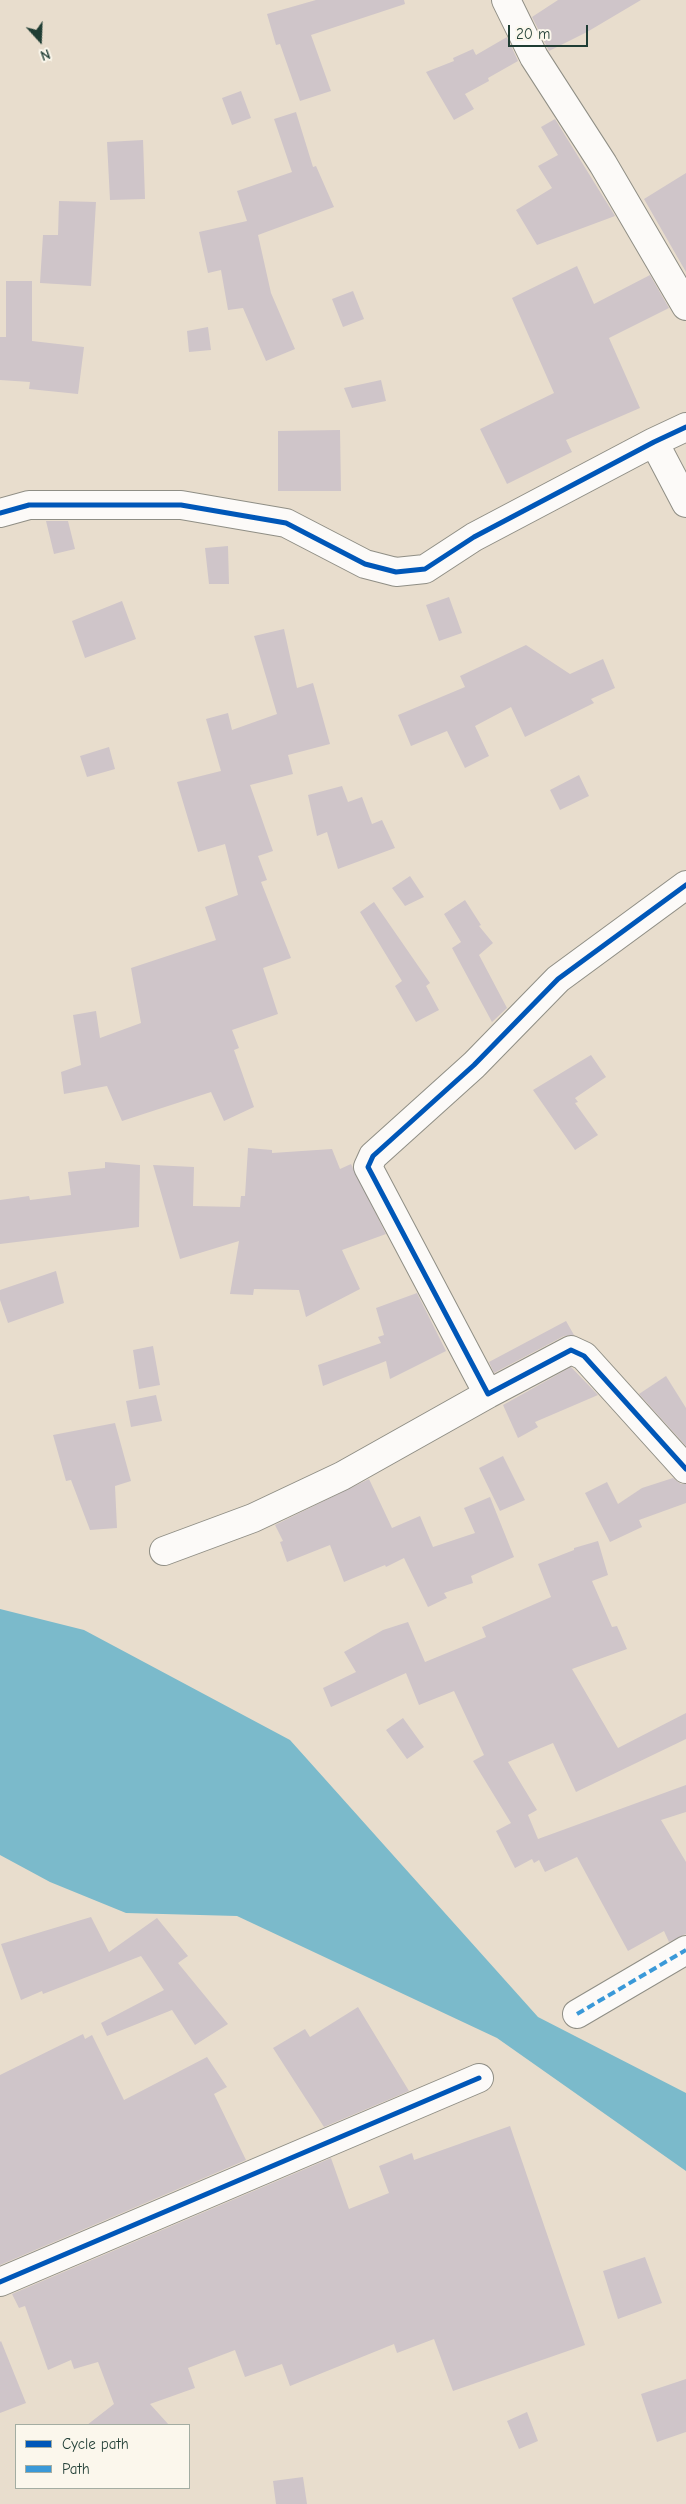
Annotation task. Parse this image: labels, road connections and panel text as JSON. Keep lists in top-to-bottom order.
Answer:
{
  "legend": ["Cycle path", "Path"],
  "scale_bar": "20 m",
  "north": "bottom"
}
